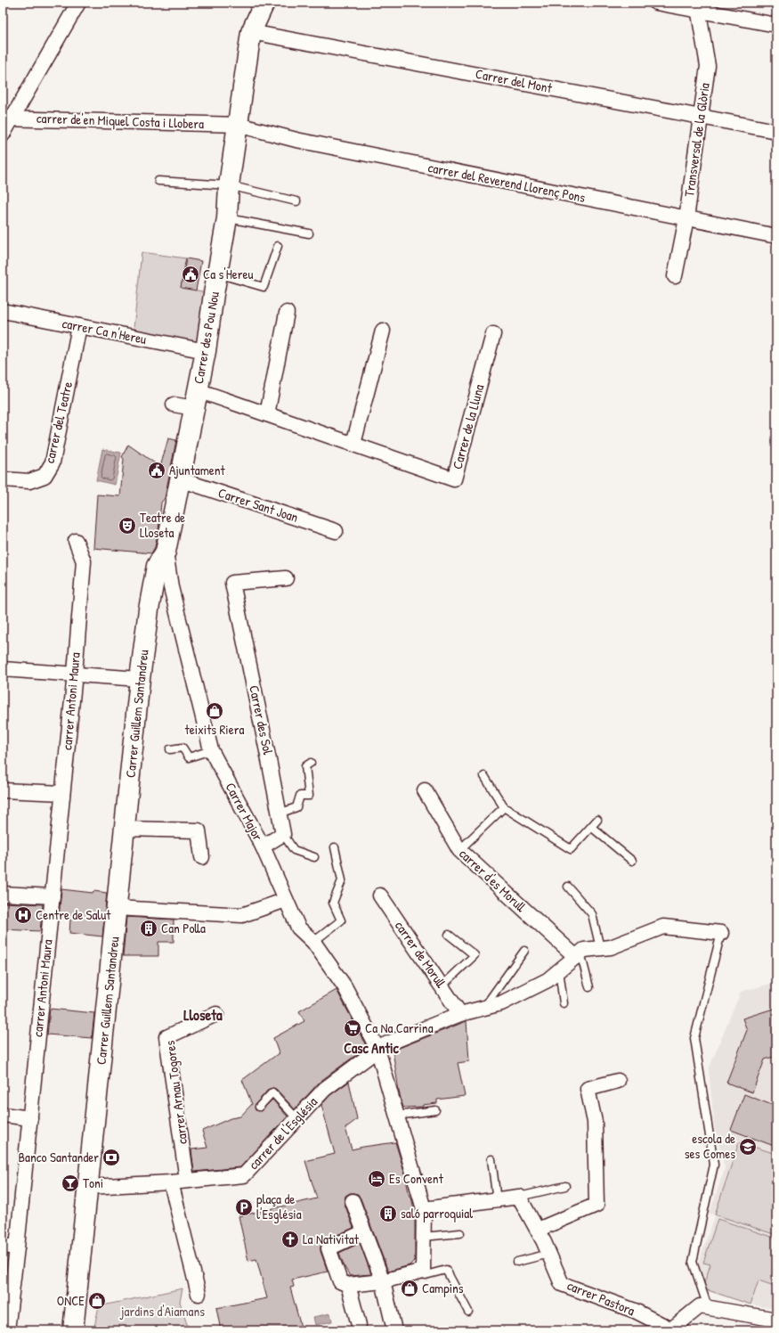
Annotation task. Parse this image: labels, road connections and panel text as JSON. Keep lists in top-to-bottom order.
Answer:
{
  "streets": {
    "street": [
      "Carrer del Mont",
      "carrer de'en Miquel Costa i Llobera",
      "Transversal de la Glòria",
      "carrer del Reverend Llorenç Pons",
      "carrer Ca n'Hereu",
      "Carrer des Pou Nou",
      "carrer del Teatre",
      "Carrer de la Lluna",
      "Carrer Sant Joan",
      "carrer Antoni Maura",
      "Carrer Guillem Santandreu",
      "Carrer des Sol",
      "Carrer Major",
      "carrer d'es Morull",
      "carrer de Morull",
      "carrer Arnau Togores",
      "carrer de l'Església",
      "carrer Pastora"
    ]
  },
  "crossings": [
    ["Carrer del Mont", "Transversal de la Glòria"],
    ["Carrer del Mont", "Carrer des Pou Nou"],
    ["carrer de'en Miquel Costa i Llobera", "carrer del Reverend Llorenç Pons"],
    ["carrer de'en Miquel Costa i Llobera", "Carrer des Pou Nou"],
    ["Transversal de la Glòria", "carrer del Reverend Llorenç Pons"],
    ["carrer del Reverend Llorenç Pons", "Carrer des Pou Nou"],
    ["carrer Ca n'Hereu", "Carrer des Pou Nou"],
    ["carrer Ca n'Hereu", "carrer del Teatre"],
    ["Carrer des Pou Nou", "Carrer de la Lluna"],
    ["Carrer des Pou Nou", "Carrer Sant Joan"],
    ["Carrer des Pou Nou", "Carrer Guillem Santandreu"],
    ["Carrer des Pou Nou", "Carrer Major"],
    ["Carrer Guillem Santandreu", "Carrer Major"],
    ["Carrer Guillem Santandreu", "carrer de l'Església"],
    ["Carrer Major", "carrer de l'Església"],
    ["carrer Arnau Togores", "carrer de l'Església"]
  ],
  "districts": ["Lloseta", "Casc Antic"],
  "parks": ["jardins d'Aiamans"],
  "places": {
    "public building": ["Ca s'Hereu", "Ajuntament"],
    "theatre": ["Teatre de Lloseta"],
    "shop": ["teixits Riera", "Campins", "ONCE"],
    "hospital": ["Centre de Salut"],
    "building": ["Can Polla", "saló parroquial"],
    "supermarket": ["Ca Na Carrina"],
    "school or university": ["escola de ses Comes"],
    "bank": ["Banco Santander"],
    "hotel": ["Es Convent"],
    "bar": ["Toni"],
    "parking": ["plaça de l'Església"],
    "church": ["La Nativitat"]
  }
}
